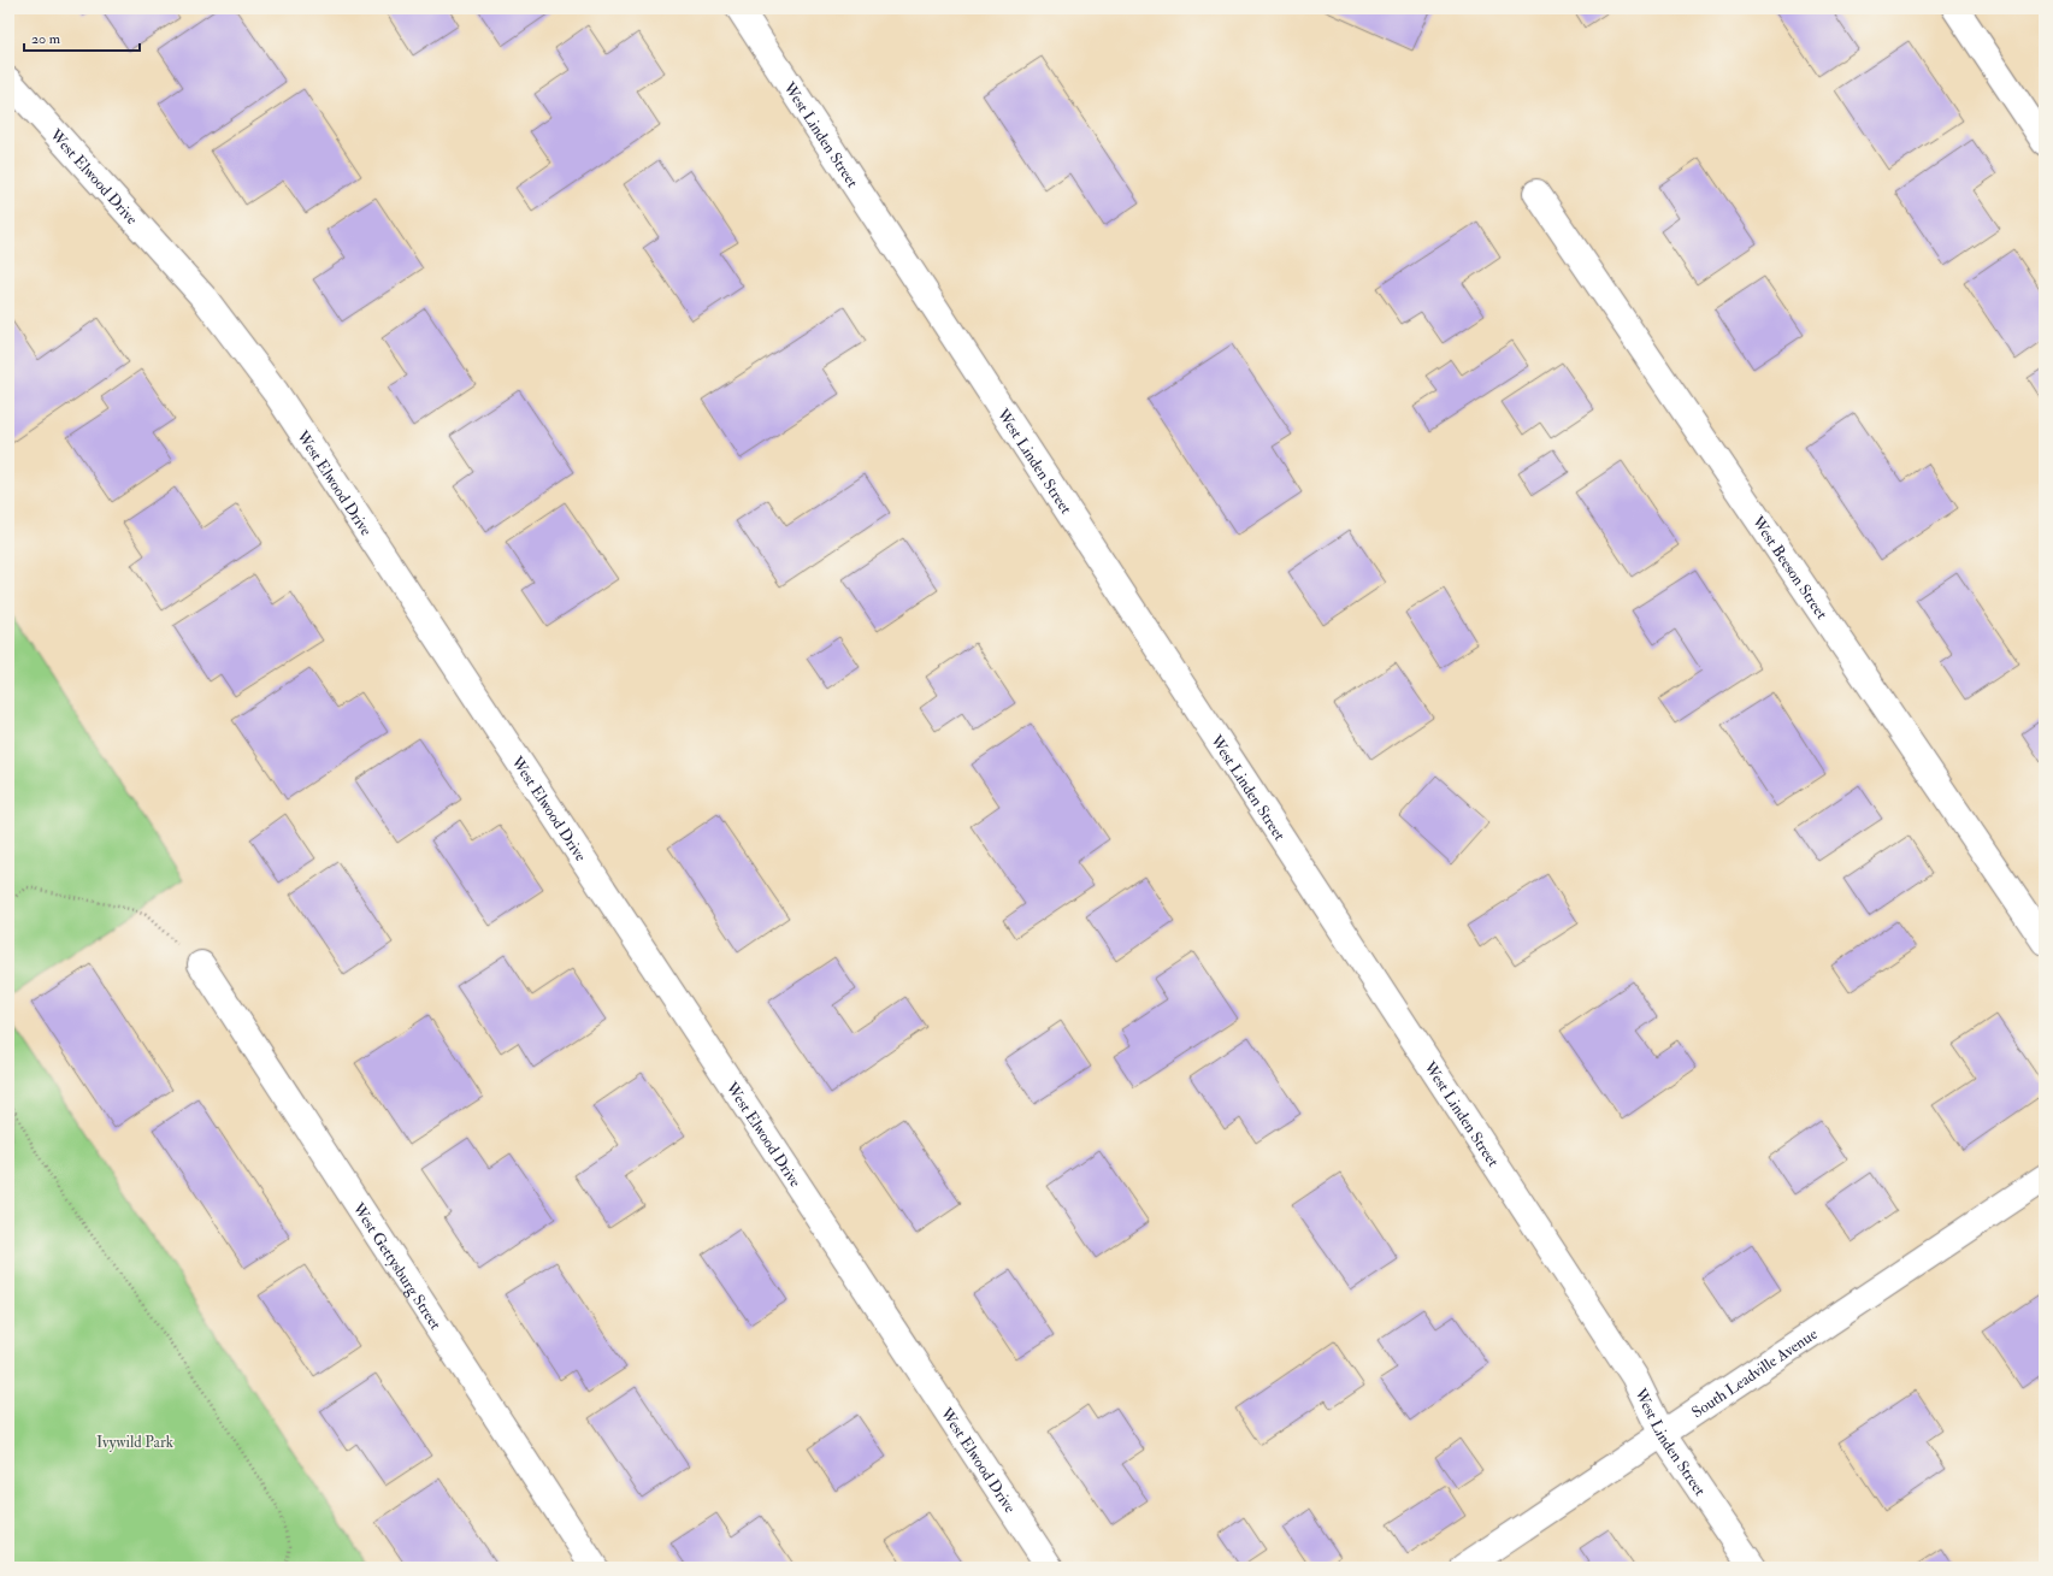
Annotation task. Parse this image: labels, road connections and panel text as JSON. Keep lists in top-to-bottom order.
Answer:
{
  "streets": {
    "street": [
      "West Linden Street",
      "West Elwood Drive",
      "West Beeson Street",
      "West Gettysburg Street",
      "South Leadville Avenue"
    ]
  },
  "crossings": [
    ["West Linden Street", "South Leadville Avenue"]
  ],
  "parks": ["Ivywild Park"],
  "scale_bar": "20 m"
}
